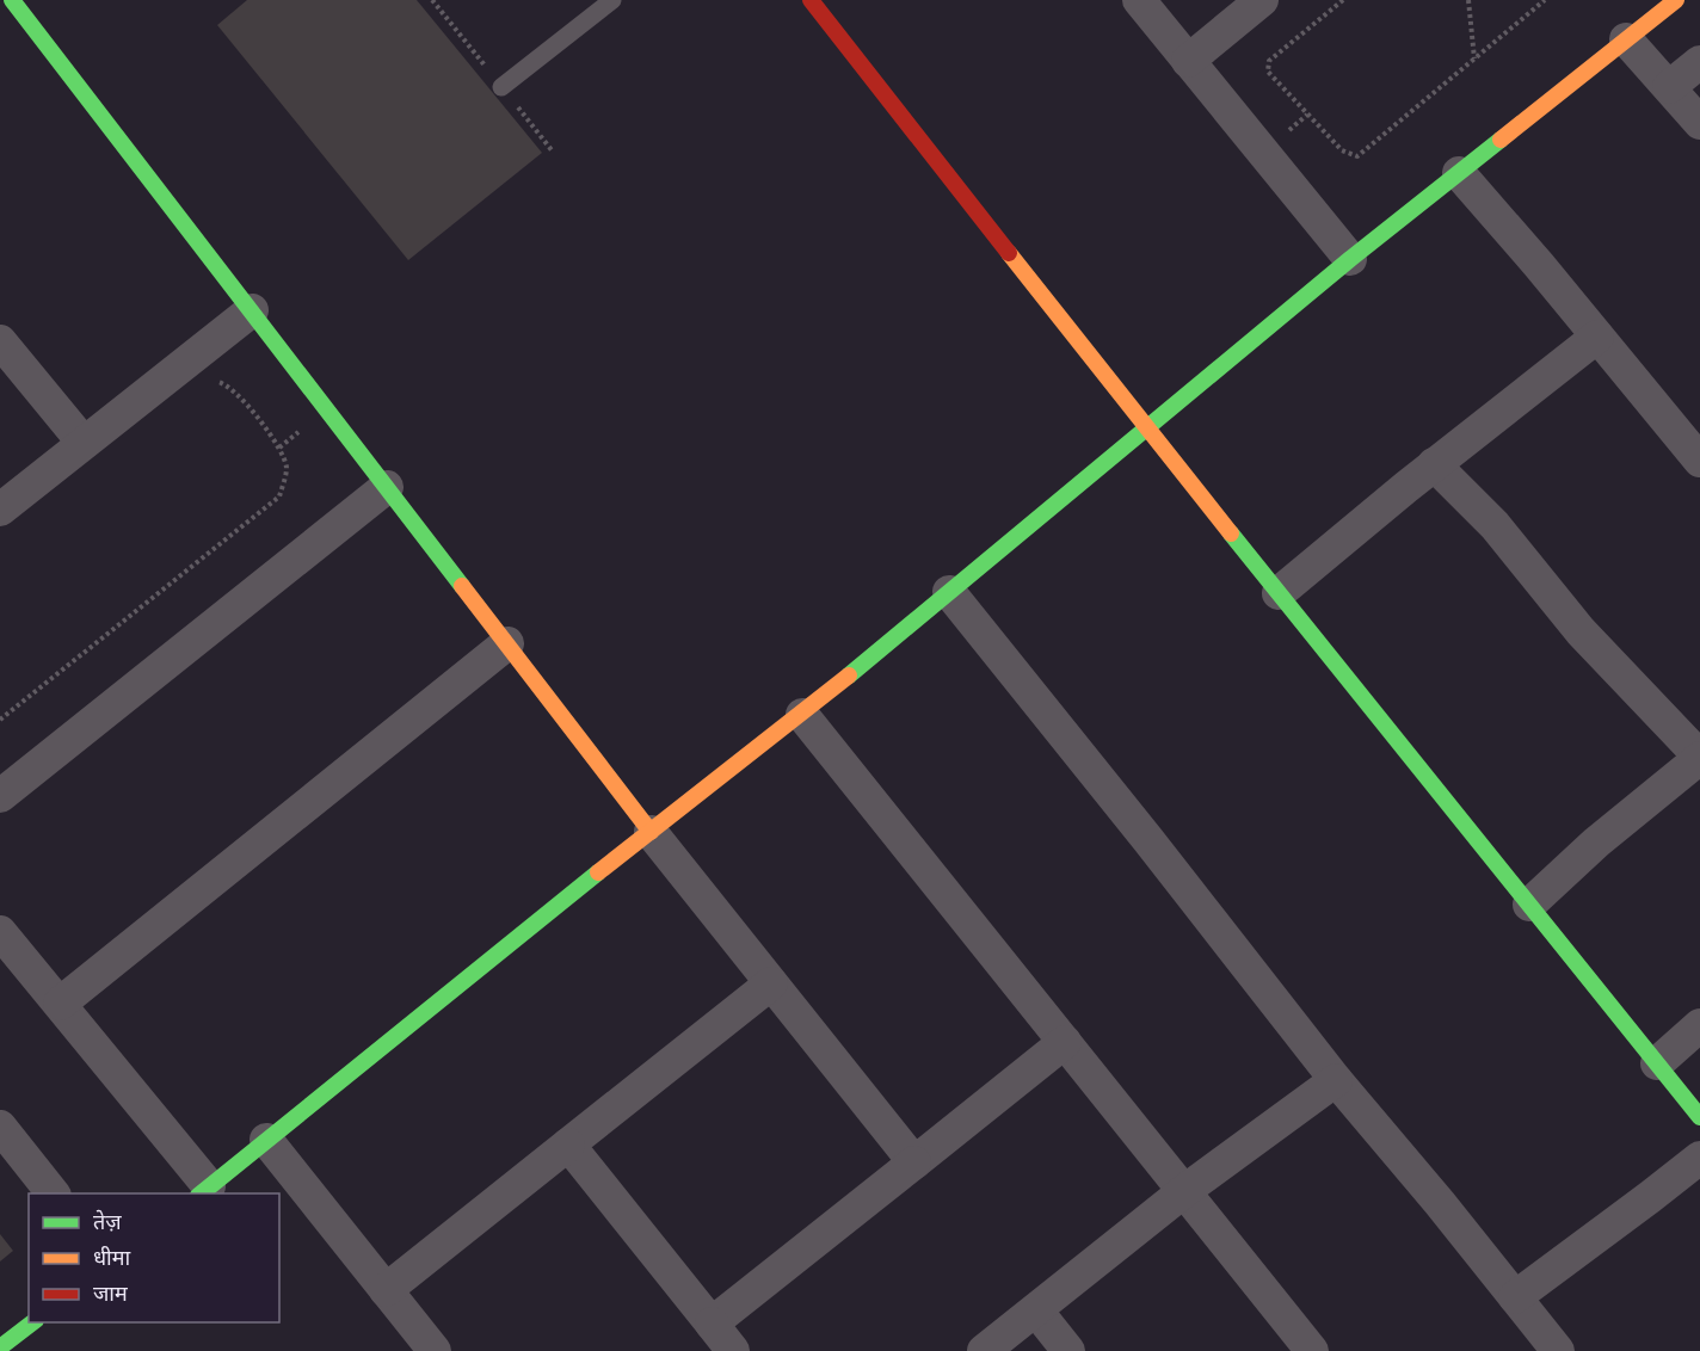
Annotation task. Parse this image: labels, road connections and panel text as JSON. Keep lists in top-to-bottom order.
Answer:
{
  "legend": ["तेज़", "धीमा", "जाम"]
}
